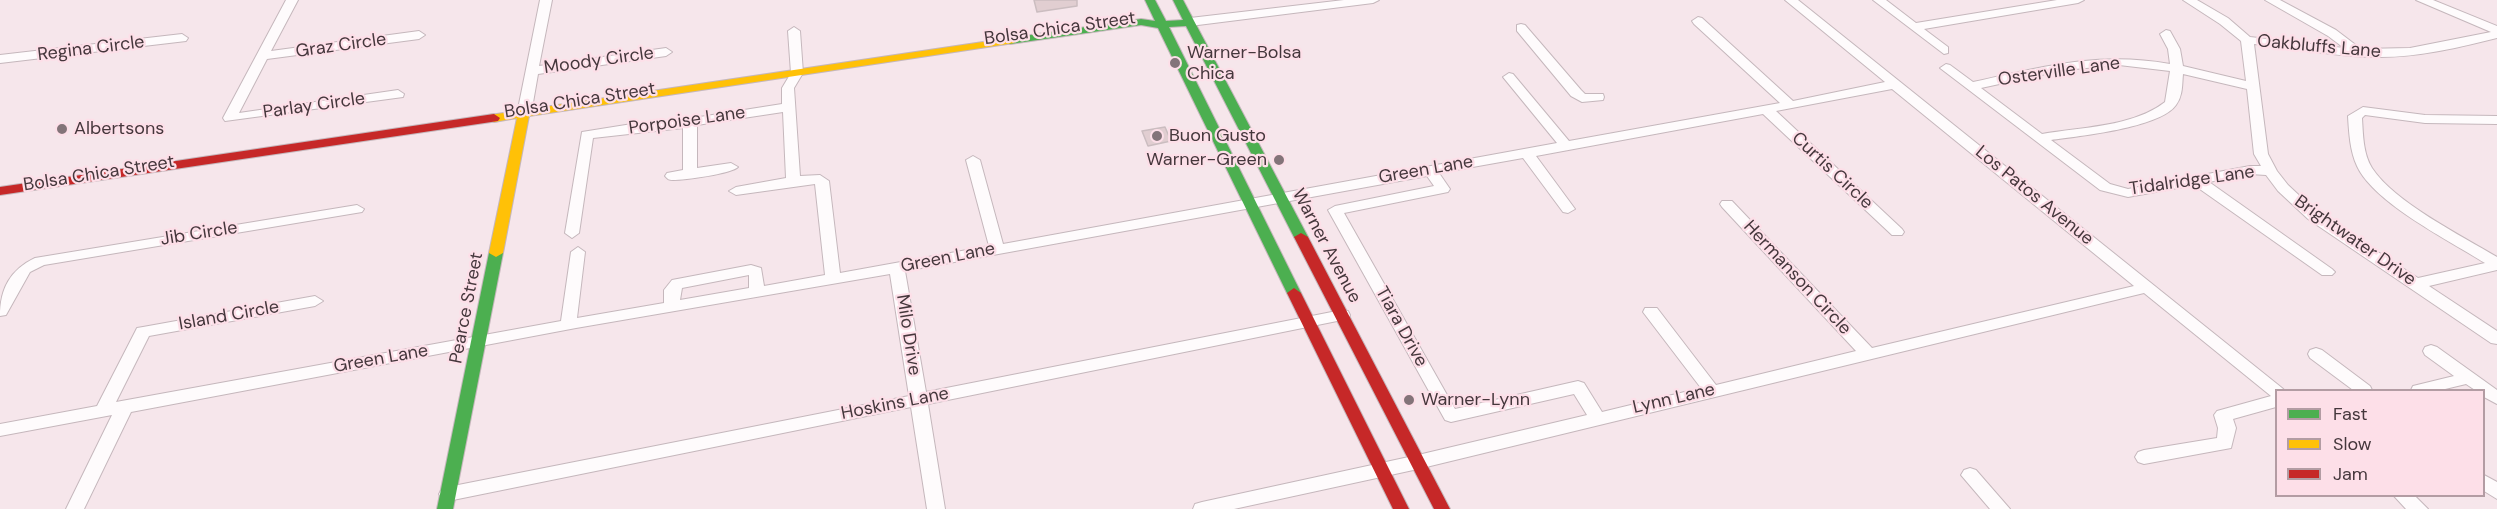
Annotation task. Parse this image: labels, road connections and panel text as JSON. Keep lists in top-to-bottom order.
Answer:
{
  "streets": {
    "main road": ["Bolsa Chica Street", "Warner Avenue", "Pearce Street"],
    "street": [
      "Graz Circle",
      "Oakbluffs Lane",
      "Regina Circle",
      "Moody Circle",
      "Osterville Lane",
      "Parlay Circle",
      "Porpoise Lane",
      "Green Lane",
      "Curtis Circle",
      "Tidalridge Lane",
      "Los Patos Avenue",
      "Jib Circle",
      "Brightwater Drive",
      "Hermanson Circle",
      "Island Circle",
      "Tiara Drive",
      "Milo Drive",
      "Lynn Lane",
      "Hoskins Lane"
    ]
  },
  "crossings": [
    ["Bolsa Chica Street", "Warner Avenue"],
    ["Bolsa Chica Street", "Pearce Street"],
    ["Graz Circle", "Parlay Circle"],
    ["Oakbluffs Lane", "Brightwater Drive"],
    ["Osterville Lane", "Brightwater Drive"],
    ["Green Lane", "Curtis Circle"],
    ["Green Lane", "Los Patos Avenue"],
    ["Green Lane", "Warner Avenue"],
    ["Green Lane", "Pearce Street"],
    ["Green Lane", "Island Circle"],
    ["Green Lane", "Tiara Drive"],
    ["Green Lane", "Milo Drive"],
    ["Tidalridge Lane", "Brightwater Drive"],
    ["Los Patos Avenue", "Lynn Lane"],
    ["Warner Avenue", "Lynn Lane"],
    ["Warner Avenue", "Hoskins Lane"],
    ["Hermanson Circle", "Lynn Lane"],
    ["Pearce Street", "Hoskins Lane"],
    ["Tiara Drive", "Lynn Lane"],
    ["Milo Drive", "Hoskins Lane"]
  ],
  "places": [
    "Warner-Bolsa Chica",
    "Albertsons",
    "Buon Gusto",
    "Warner-Green",
    "Warner-Lynn"
  ],
  "legend": ["Fast", "Slow", "Jam"]
}
